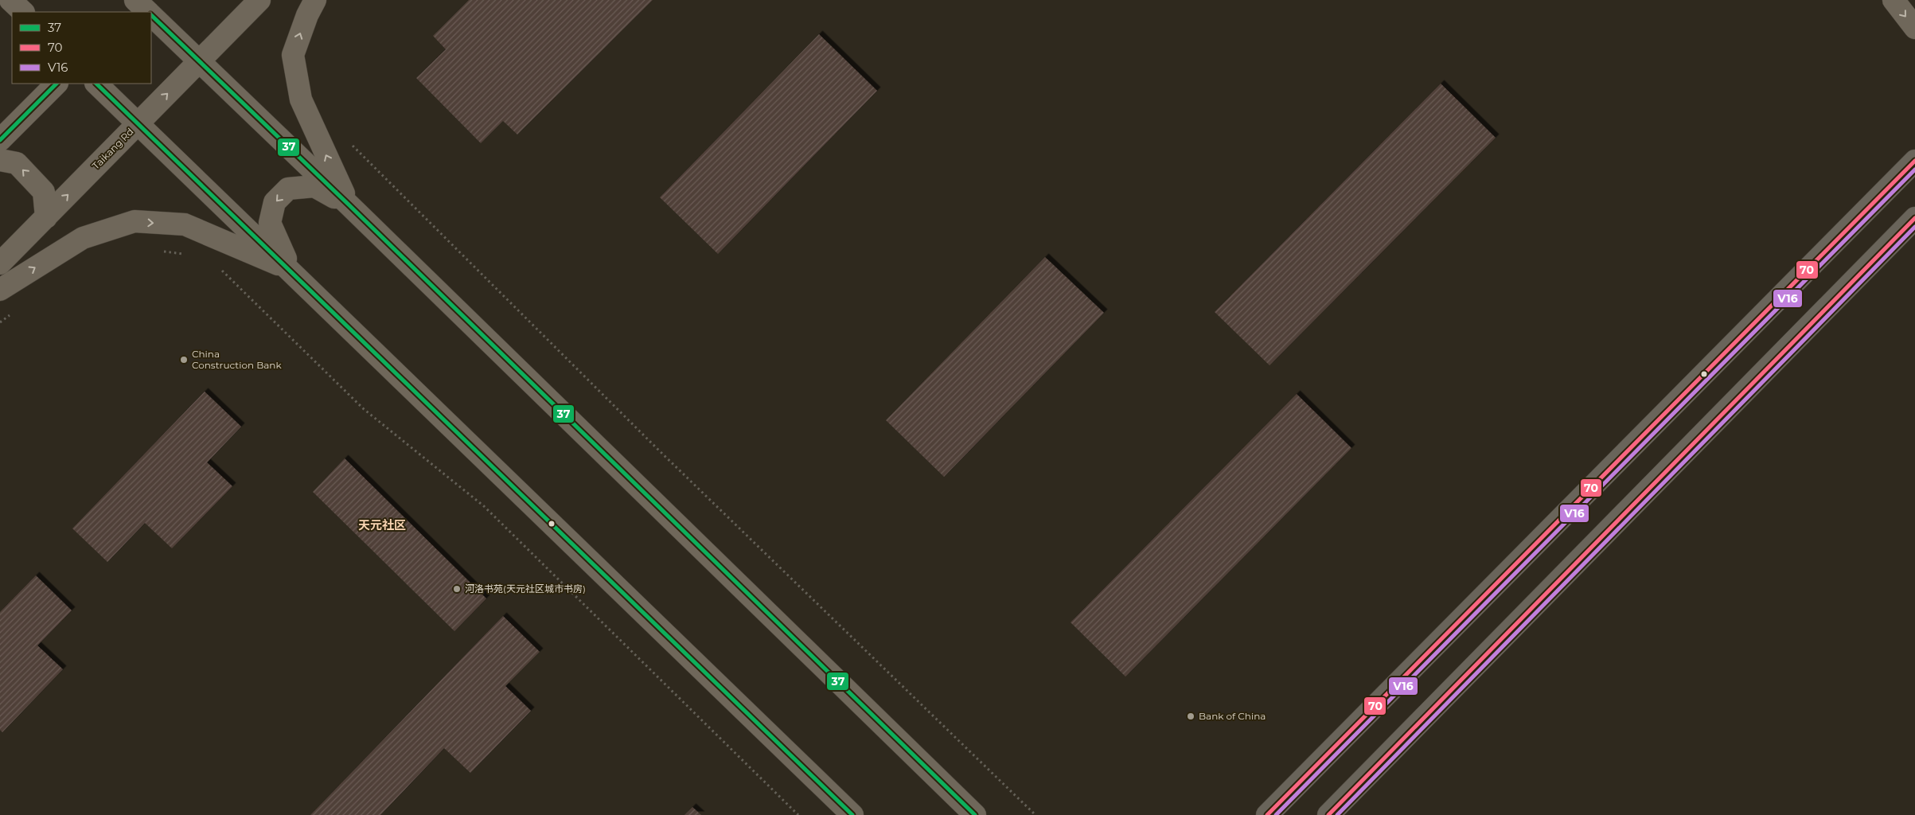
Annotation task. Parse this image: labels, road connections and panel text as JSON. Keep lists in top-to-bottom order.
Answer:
{
  "streets": {
    "main road": ["Taikang Rd"]
  },
  "districts": ["天元社区"],
  "places": ["China Construction Bank", "河洛书苑(天元社区城市书房)", "Bank of China"],
  "lines": ["transit line 37", "transit line 70", "transit line V16"],
  "legend": ["37", "70", "V16"]
}
